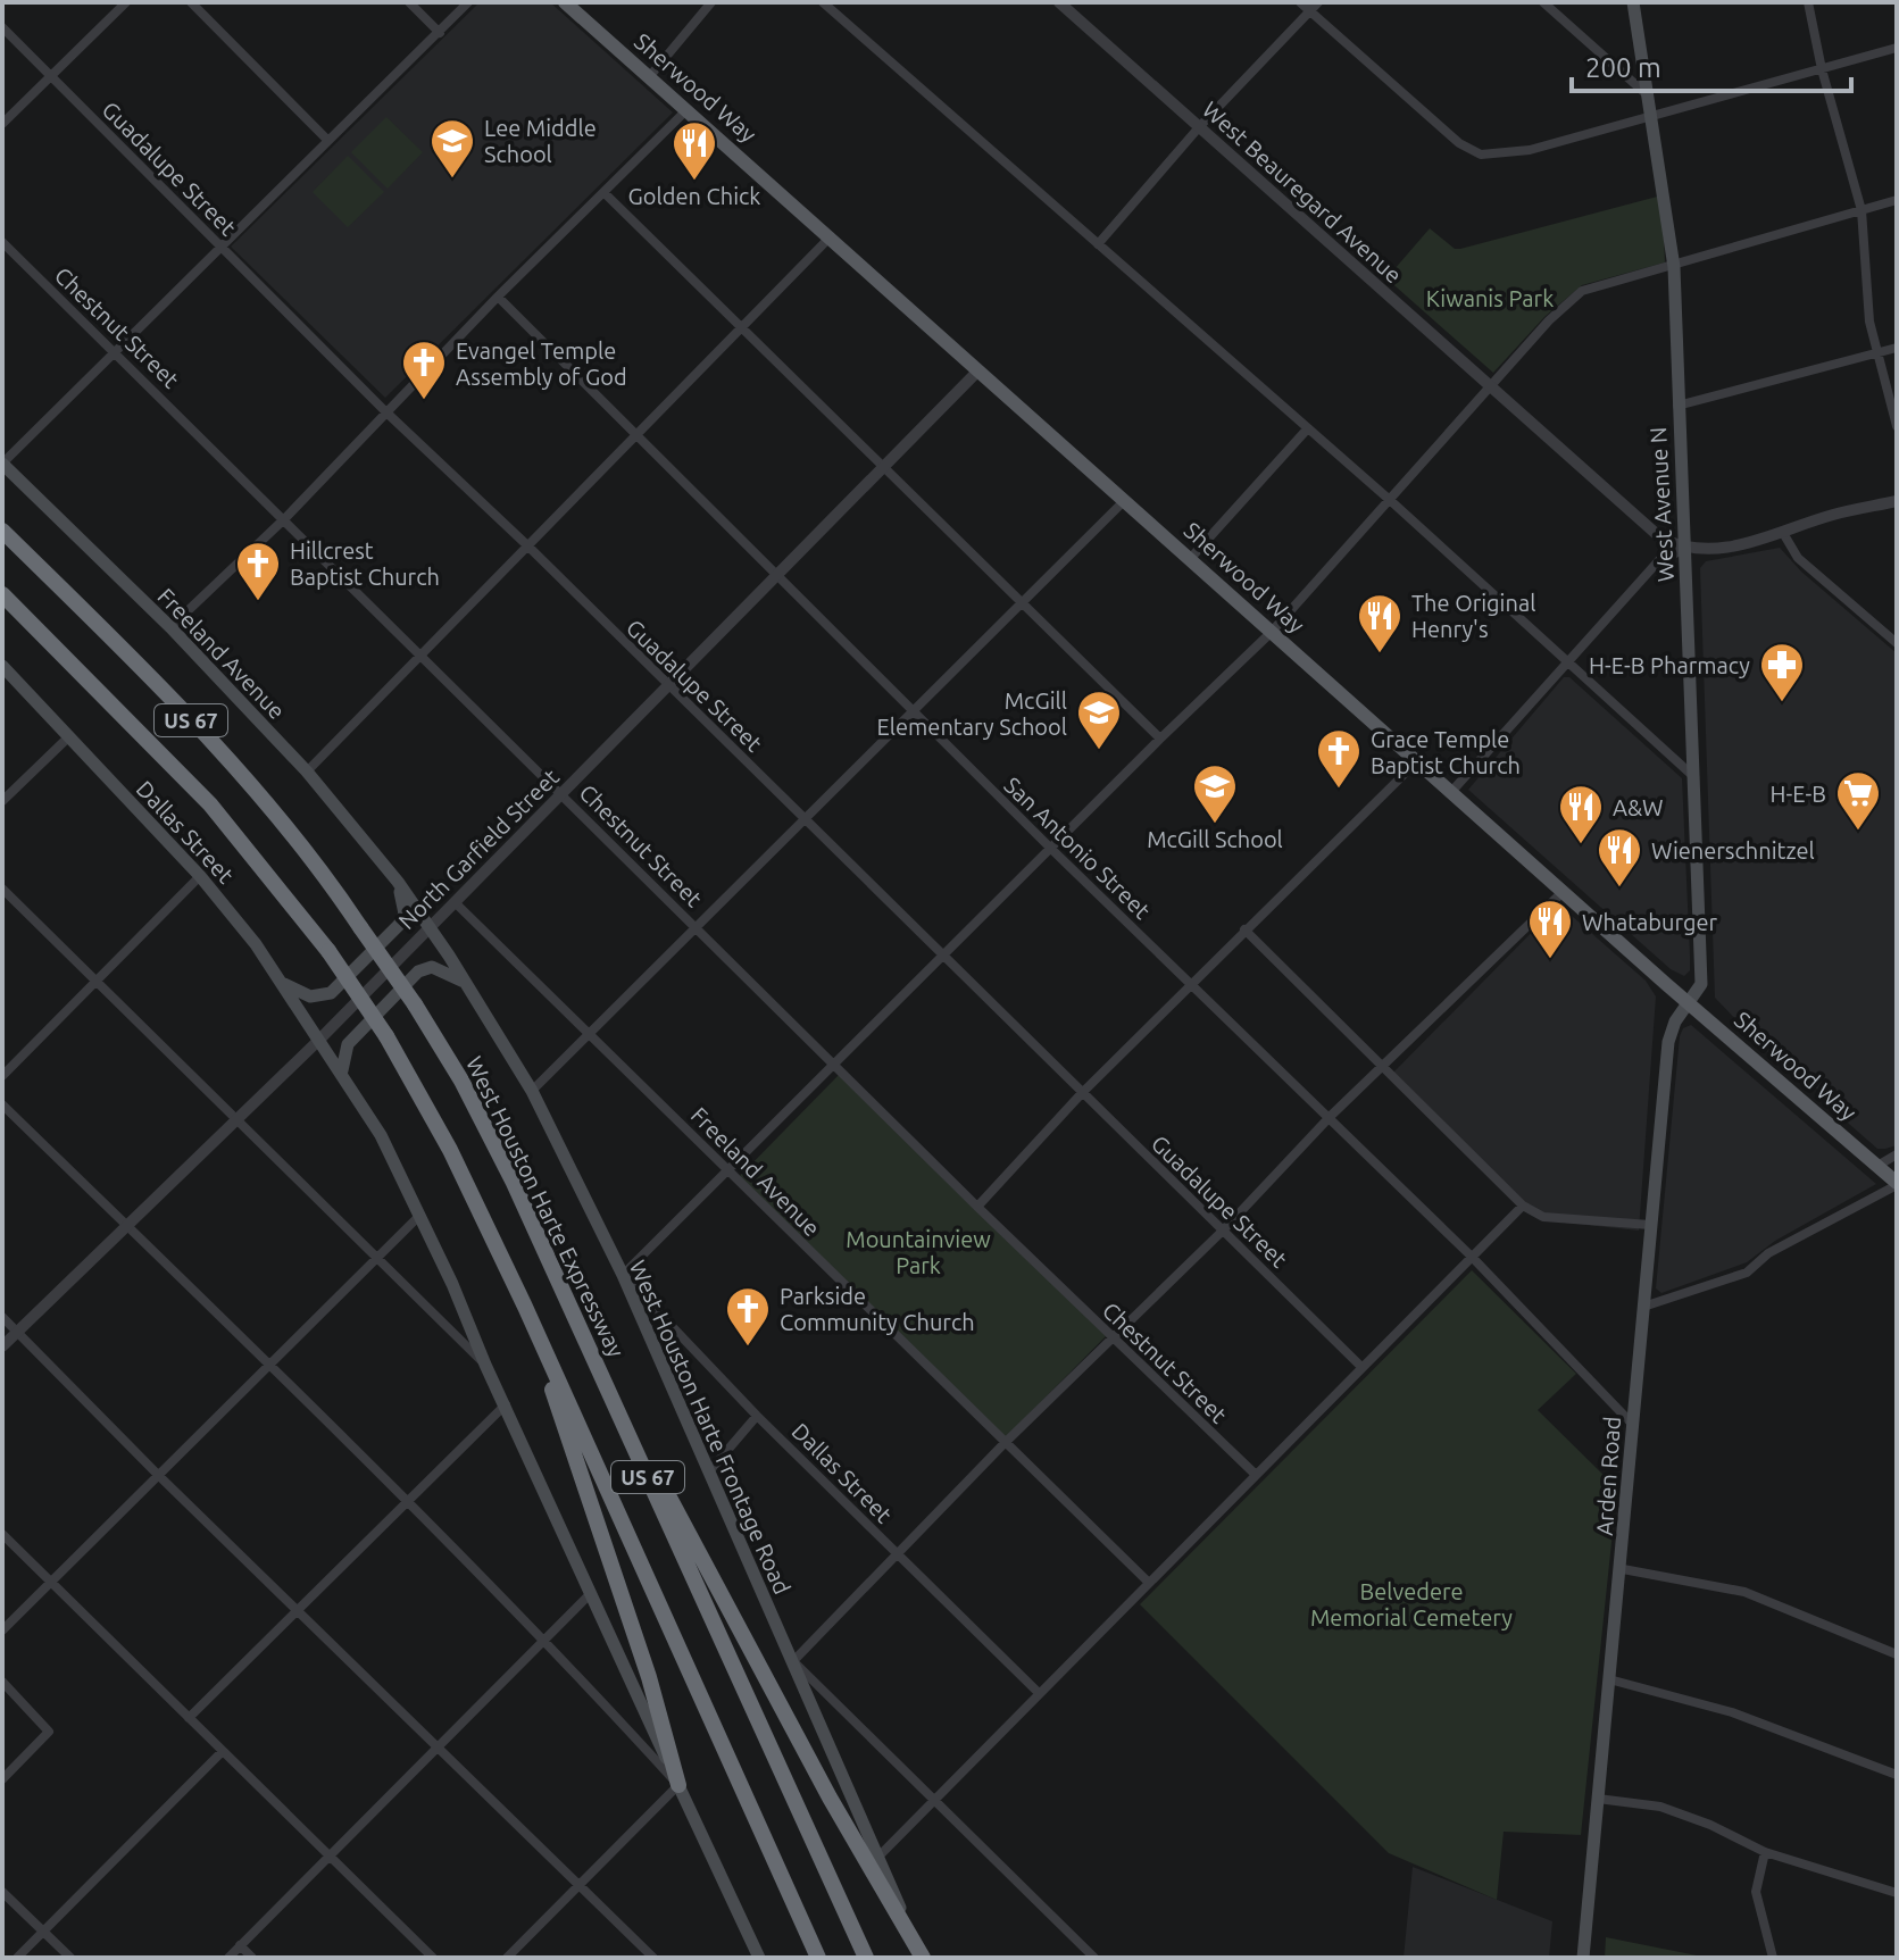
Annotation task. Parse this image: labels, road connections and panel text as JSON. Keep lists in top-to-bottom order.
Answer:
{
  "streets": {
    "highway": ["US 67", "West Houston Harte Expressway"],
    "main road": [
      "Sherwood Way",
      "West Avenue N",
      "Freeland Avenue",
      "Dallas Street",
      "West Houston Harte Frontage Road",
      "Arden Road"
    ],
    "street": [
      "Guadalupe Street",
      "West Beauregard Avenue",
      "Chestnut Street",
      "San Antonio Street",
      "North Garfield Street"
    ]
  },
  "crossings": [
    ["Sherwood Way", "West Avenue N"],
    ["Sherwood Way", "North Garfield Street"],
    ["Sherwood Way", "Arden Road"],
    ["Guadalupe Street", "North Garfield Street"],
    ["West Beauregard Avenue", "West Avenue N"],
    ["Chestnut Street", "North Garfield Street"],
    ["West Avenue N", "Arden Road"],
    ["Freeland Avenue", "North Garfield Street"],
    ["Freeland Avenue", "West Houston Harte Frontage Road"],
    ["Dallas Street", "North Garfield Street"],
    ["Dallas Street", "West Houston Harte Frontage Road"],
    ["San Antonio Street", "North Garfield Street"],
    ["San Antonio Street", "Arden Road"],
    ["North Garfield Street", "West Houston Harte Frontage Road"]
  ],
  "parks": ["Kiwanis Park", "Mountainview Park", "Belvedere Memorial Cemetery"],
  "places": {
    "school or university": ["Lee Middle School", "McGill Elementary School", "McGill School"],
    "restaurant": [
      "Golden Chick",
      "The Original Henry's",
      "A&W",
      "Wienerschnitzel",
      "Whataburger"
    ],
    "church": [
      "Evangel Temple Assembly of God",
      "Hillcrest Baptist Church",
      "Grace Temple Baptist Church",
      "Parkside Community Church"
    ],
    "pharmacy": ["H-E-B Pharmacy"],
    "supermarket": ["H-E-B"]
  },
  "scale_bar": "200 m"
}
